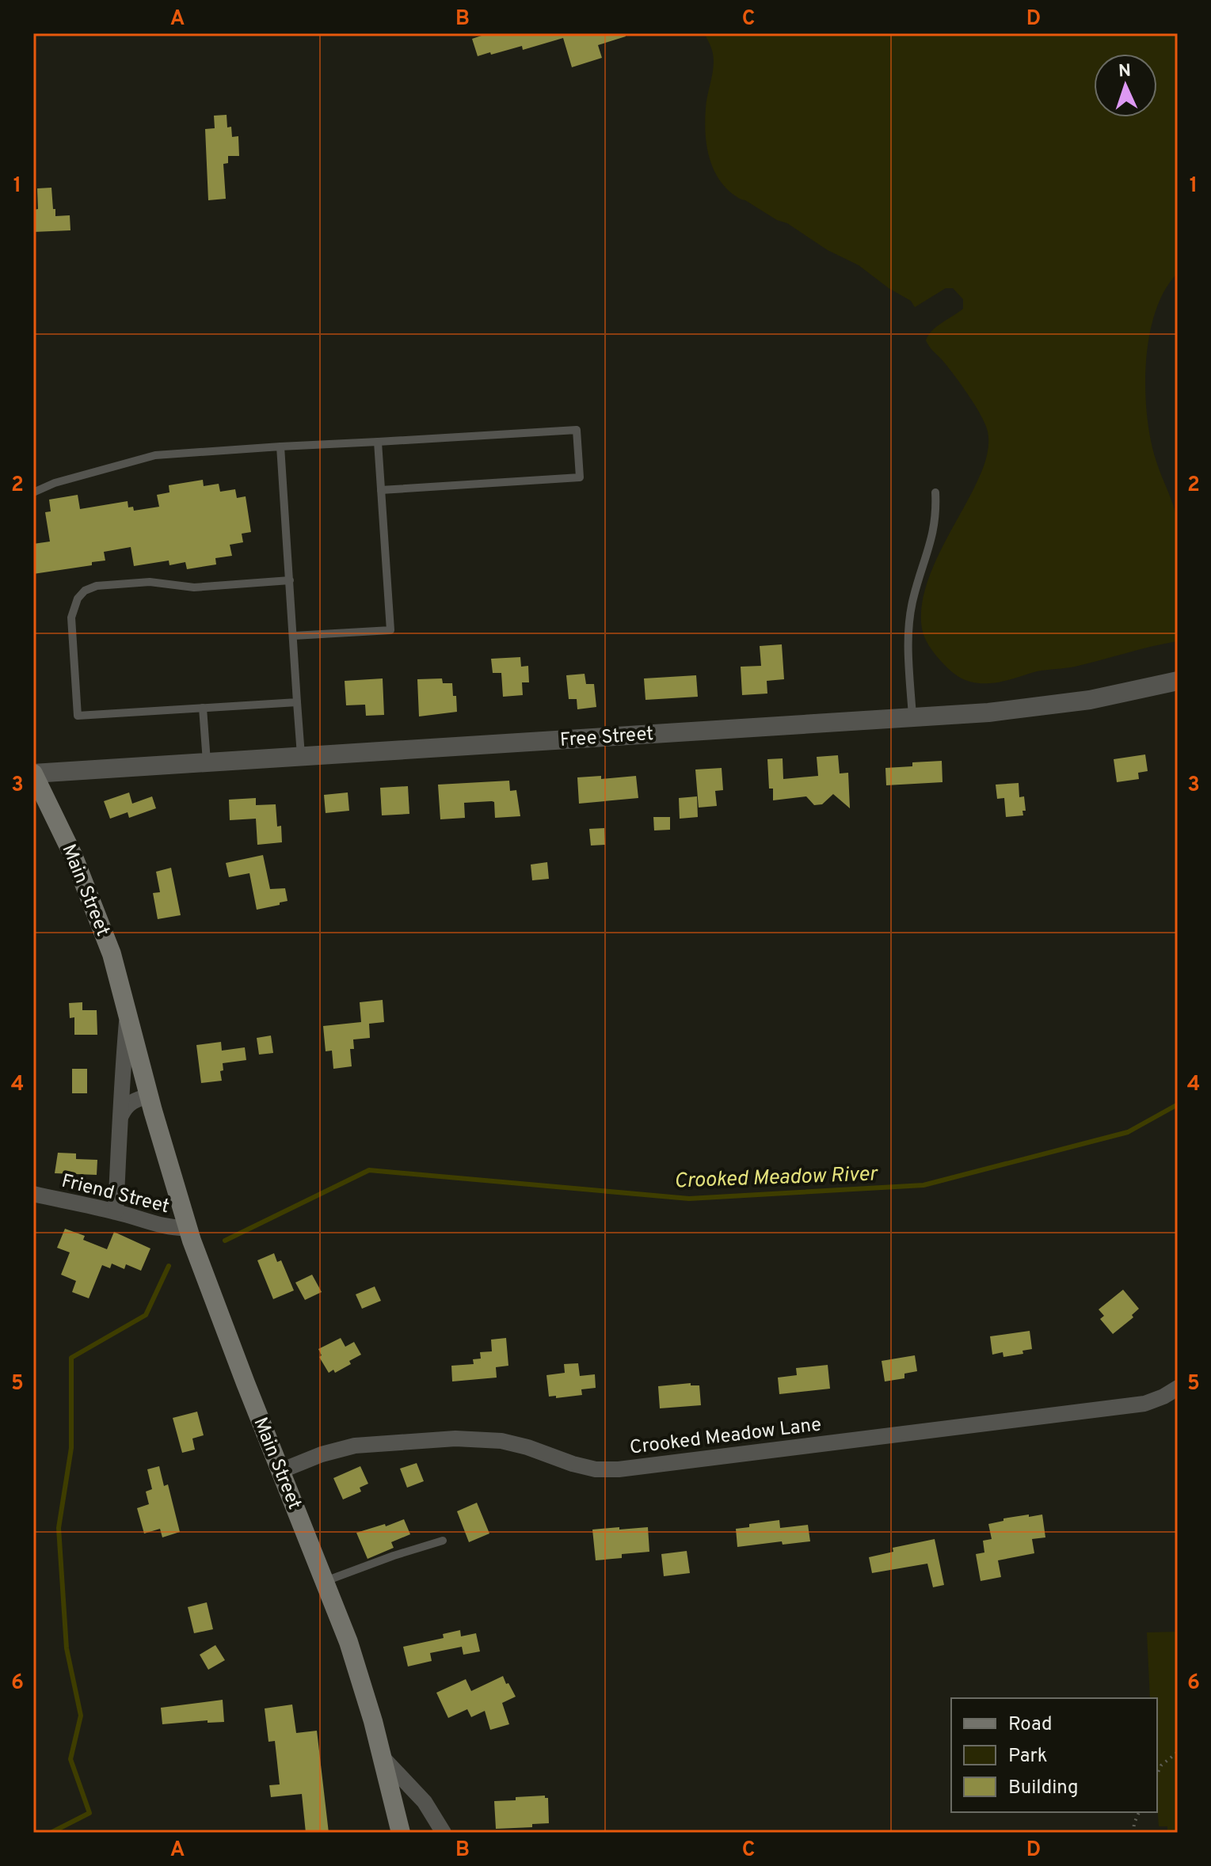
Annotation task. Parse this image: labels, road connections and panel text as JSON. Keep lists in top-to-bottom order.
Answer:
{
  "streets": {
    "main road": ["Main Street"],
    "street": ["Free Street", "Friend Street", "Crooked Meadow Lane"]
  },
  "crossings": [
    ["Free Street", "Main Street"],
    ["Main Street", "Friend Street"],
    ["Main Street", "Crooked Meadow Lane"]
  ],
  "water": ["Crooked Meadow River"],
  "legend": ["Road", "Park", "Building"],
  "north": "top",
  "grid": {
    "columns": [
      "A",
      "B",
      "C",
      "D"
    ],
    "rows": [
      "1",
      "2",
      "3",
      "4",
      "5",
      "6"
    ]
  }
}
